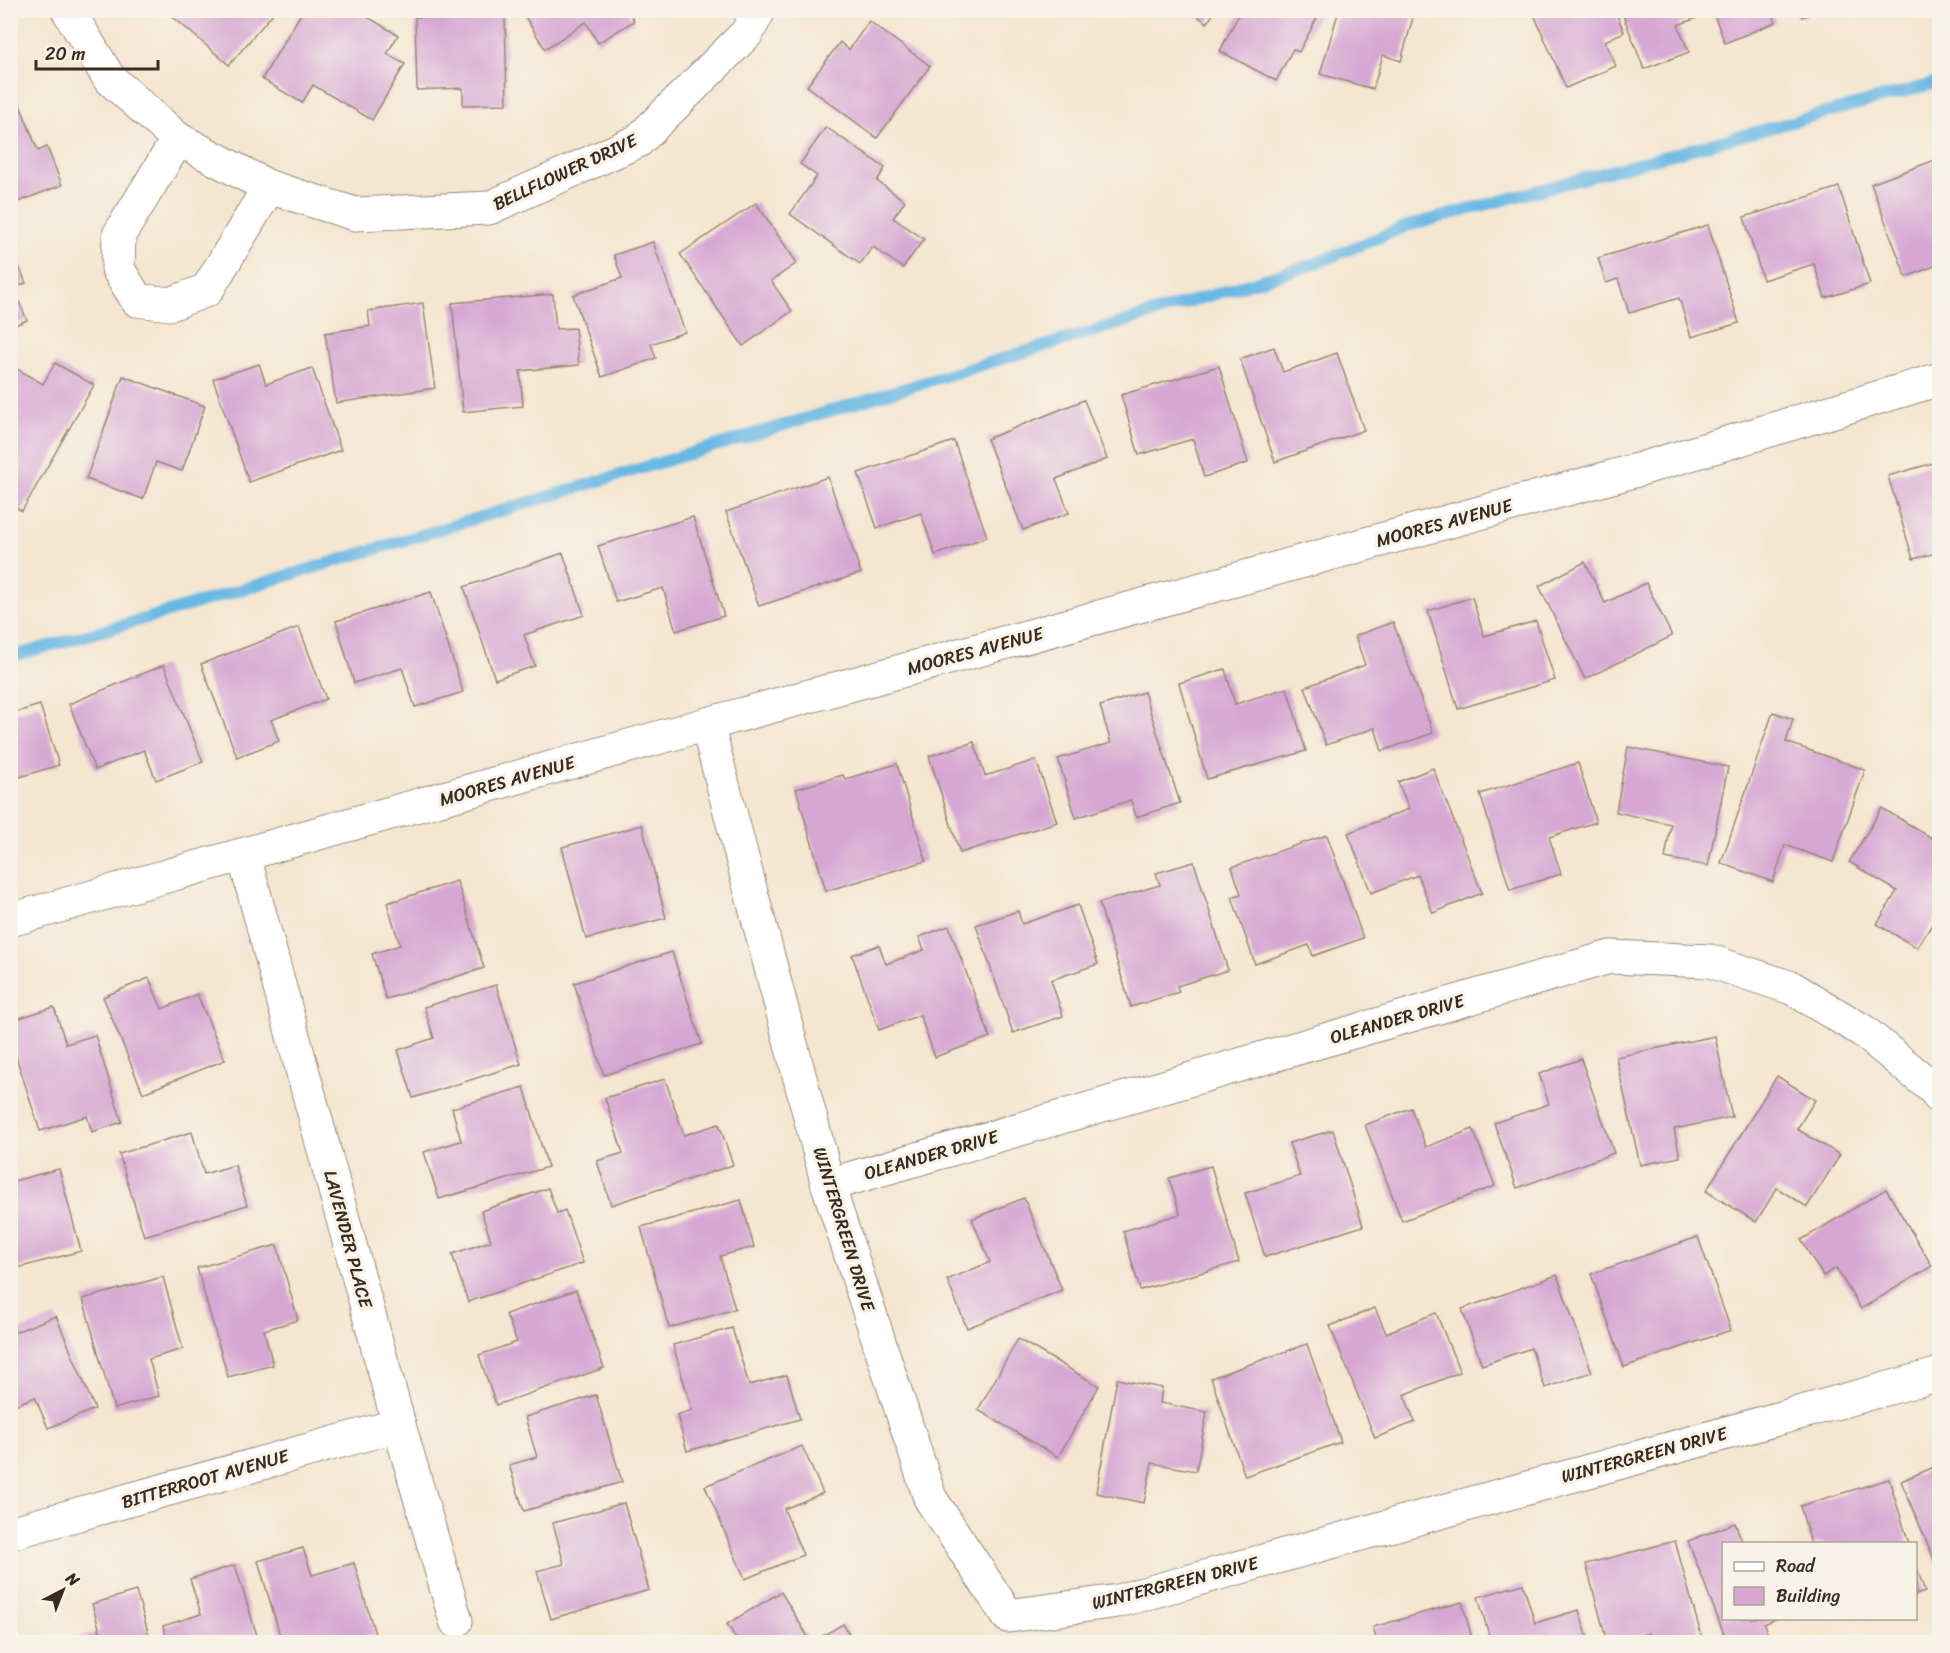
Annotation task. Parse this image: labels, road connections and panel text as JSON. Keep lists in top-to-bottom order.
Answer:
{
  "streets": {
    "street": [
      "BELLFLOWER DRIVE",
      "MOORES AVENUE",
      "OLEANDER DRIVE",
      "WINTERGREEN DRIVE",
      "LAVENDER PLACE",
      "BITTERROOT AVENUE"
    ]
  },
  "crossings": [
    ["MOORES AVENUE", "WINTERGREEN DRIVE"],
    ["MOORES AVENUE", "LAVENDER PLACE"],
    ["OLEANDER DRIVE", "WINTERGREEN DRIVE"],
    ["LAVENDER PLACE", "BITTERROOT AVENUE"]
  ],
  "legend": ["Road", "Building"],
  "scale_bar": "20 m",
  "north": "top right"
}
